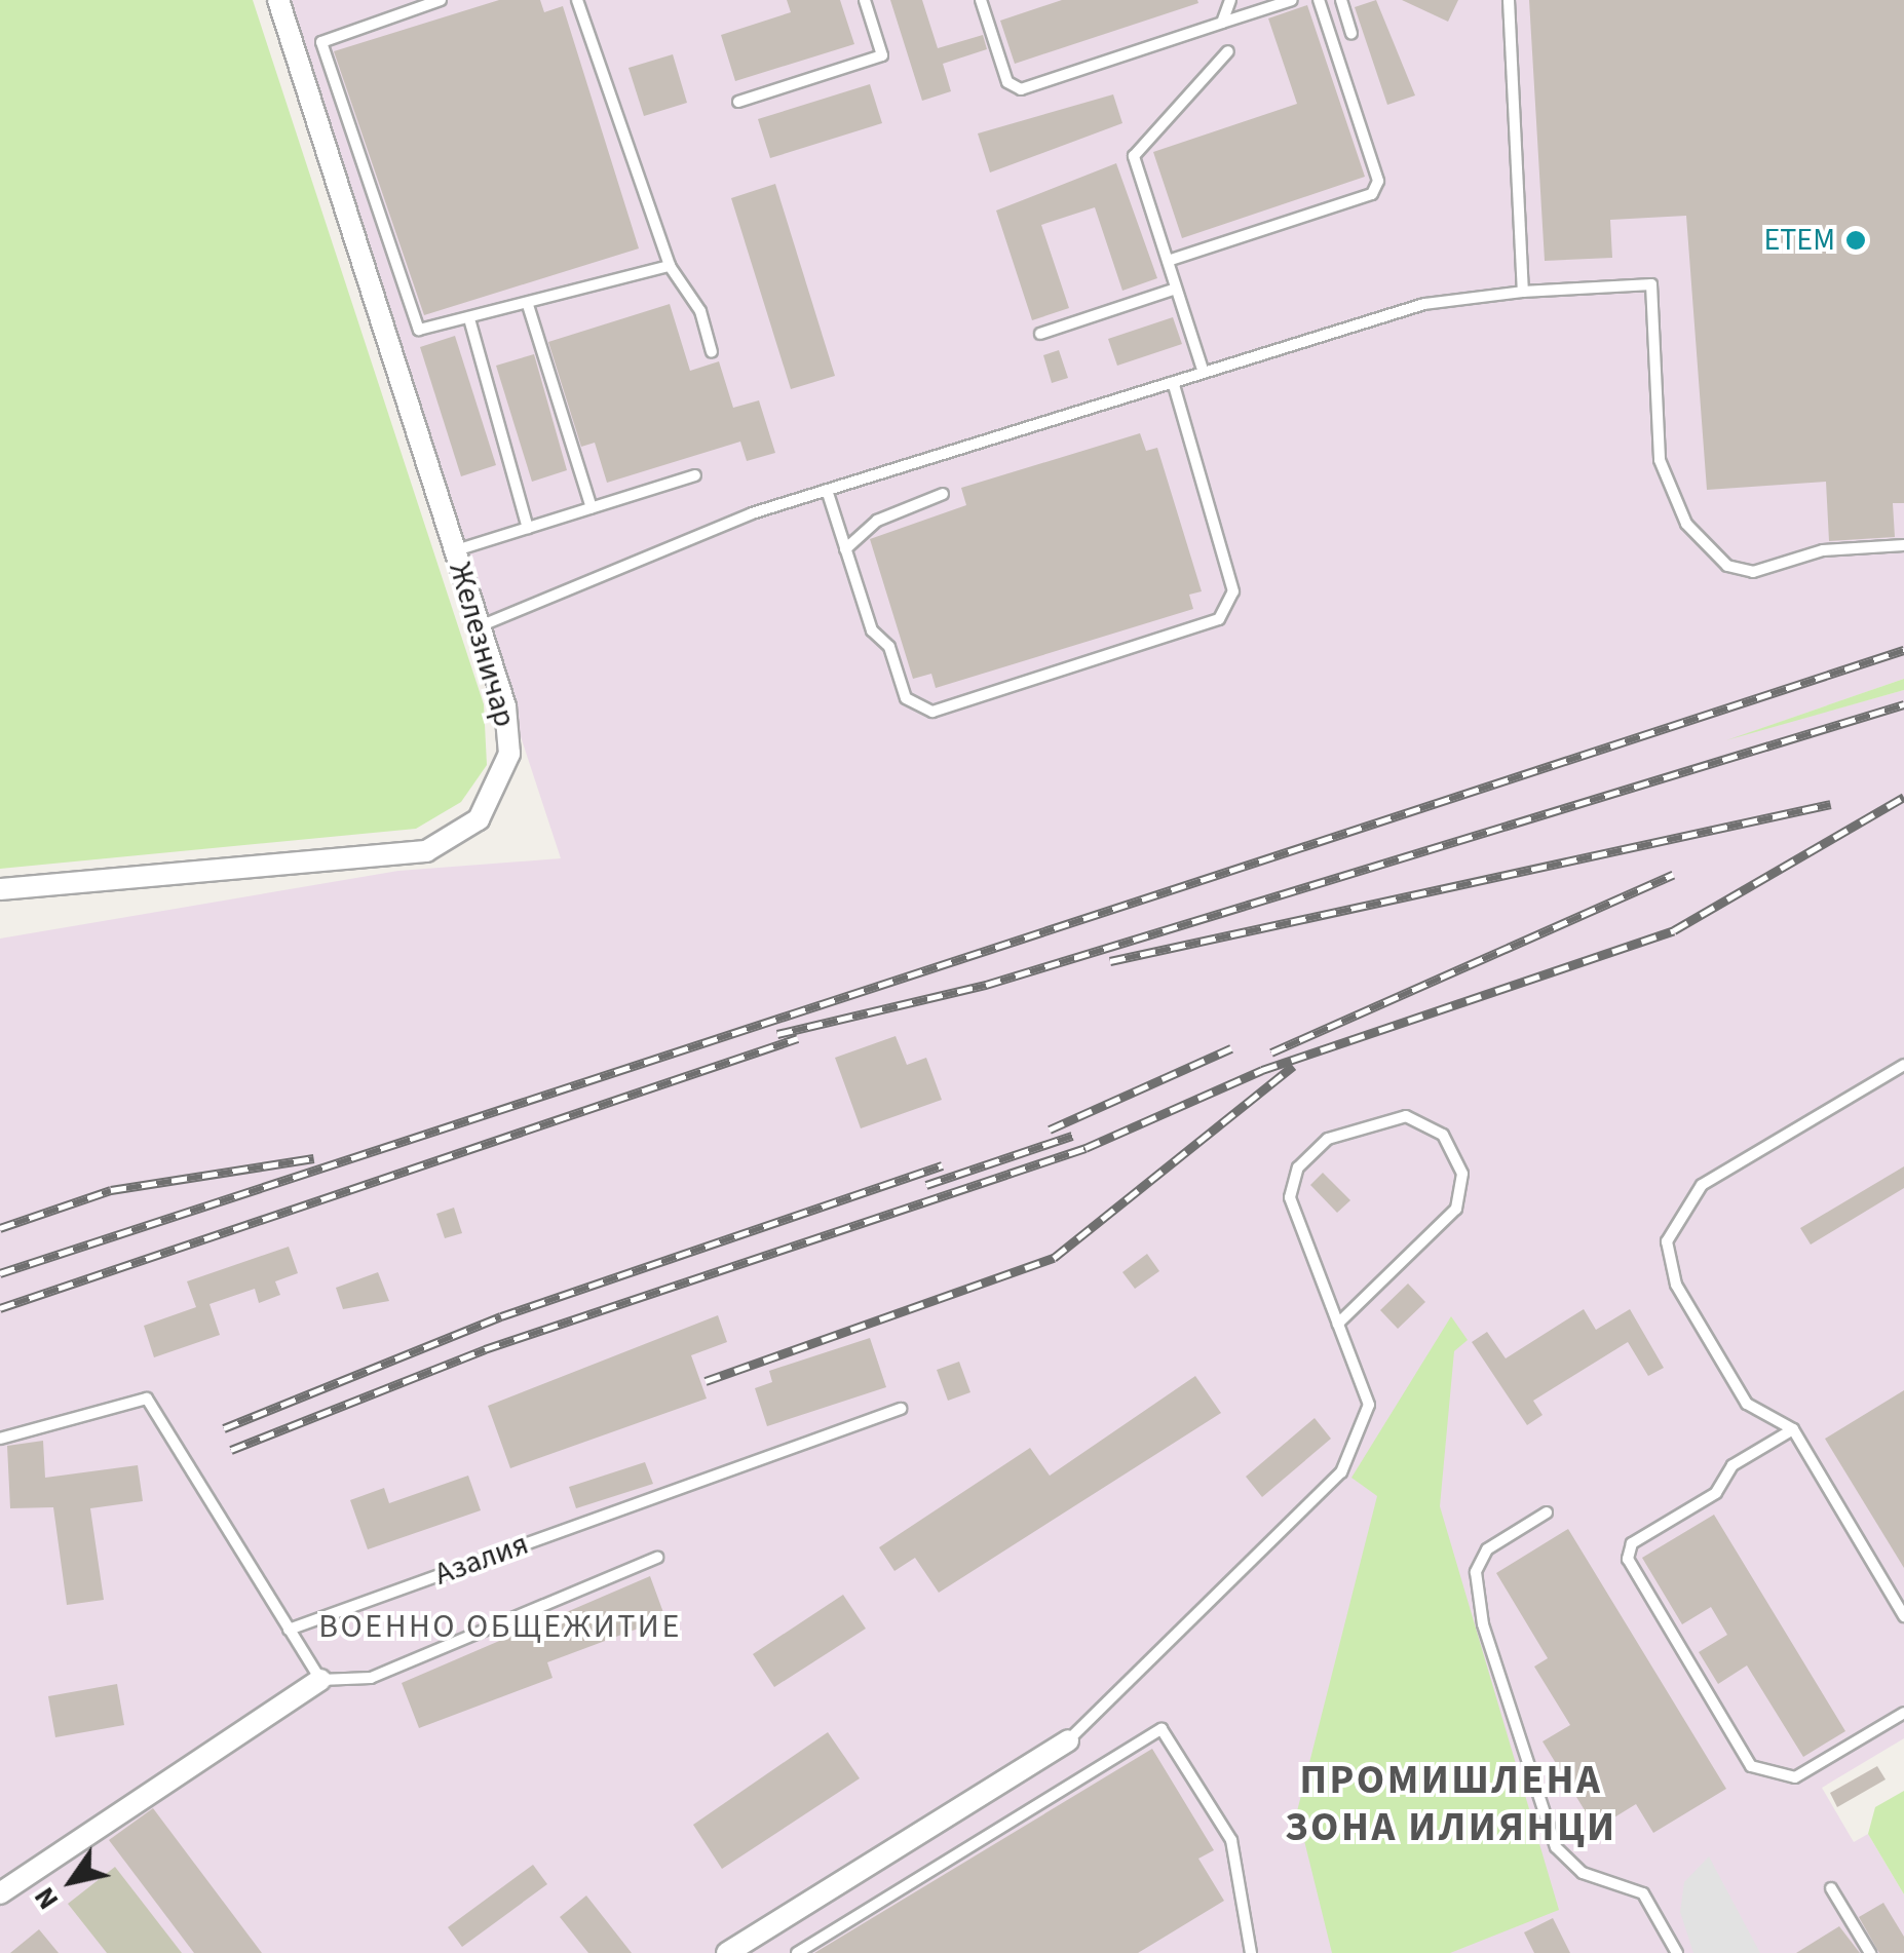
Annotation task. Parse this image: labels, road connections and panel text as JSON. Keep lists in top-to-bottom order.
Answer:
{
  "streets": {
    "street": ["Железничар"],
    "lane": ["Азалия"]
  },
  "districts": ["ВОЕННО ОБЩЕЖИТИЕ", "ПРОМИШЛЕНА ЗОНА ИЛИЯНЦИ"],
  "places": ["ЕТЕМ"],
  "north": "bottom left"
}
